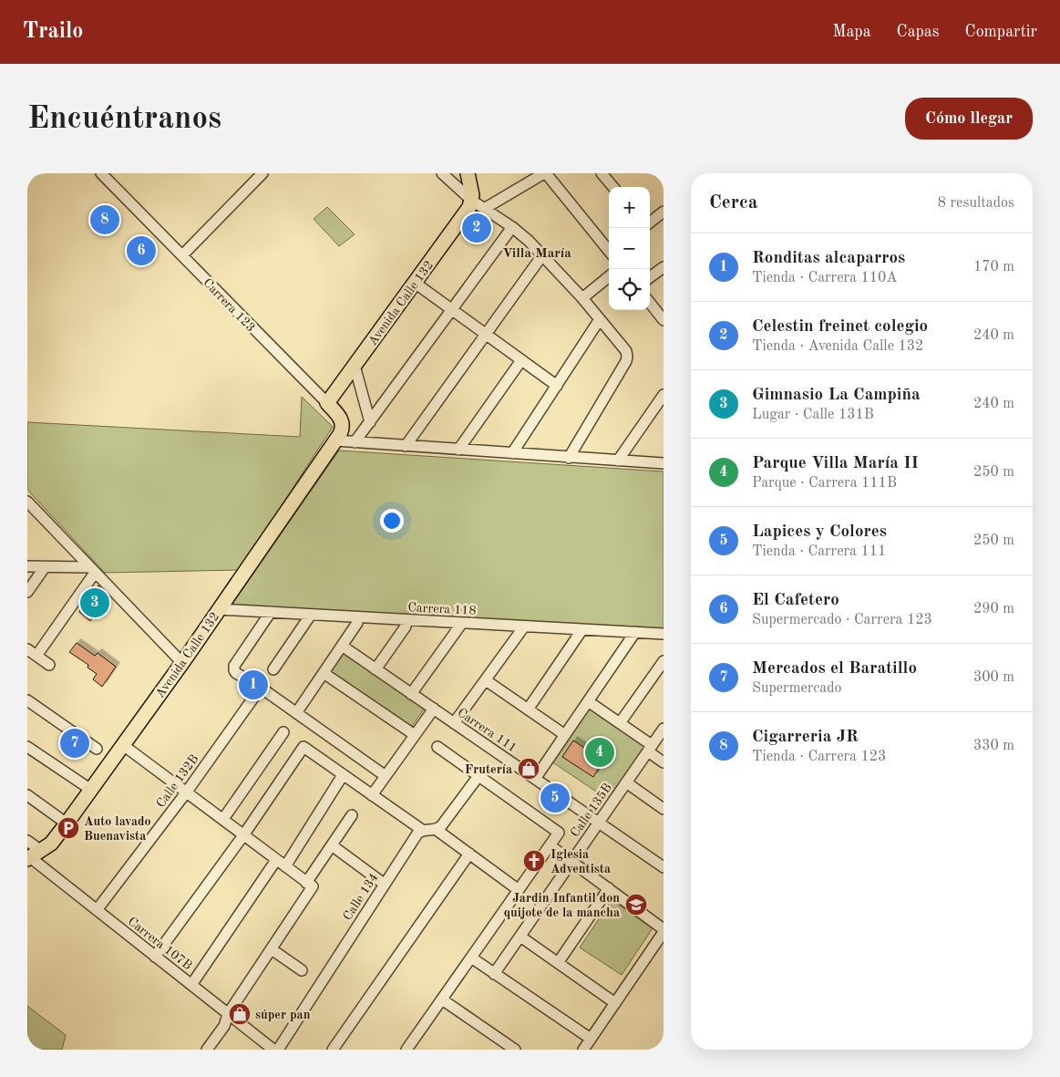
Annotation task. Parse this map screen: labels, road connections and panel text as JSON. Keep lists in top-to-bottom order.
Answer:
{
  "streets": {
    "main road": ["Avenida Calle 132", "Carrera 123"],
    "street": [
      "Carrera 118",
      "Carrera 111",
      "Calle 132B",
      "Calle 135B",
      "Calle 134",
      "Carrera 107B"
    ]
  },
  "crossings": [
    ["Avenida Calle 132", "Carrera 123"],
    ["Avenida Calle 132", "Carrera 118"],
    ["Avenida Calle 132", "Carrera 107B"],
    ["Carrera 111", "Calle 135B"],
    ["Calle 132B", "Carrera 107B"]
  ],
  "districts": ["Villa María"],
  "places": {
    "shop": ["Frutería", "súper pan"],
    "parking": ["Auto lavado Buenavista"],
    "church": ["Iglesia Adventista"],
    "school or university": ["Jardin Infantil don quijote de la mancha"]
  },
  "page": {
    "header": "Trailo",
    "nav": ["Mapa", "Capas", "Compartir"],
    "buttons": "Cómo llegar",
    "title": "Encuéntranos",
    "heading": ["Cerca", "8 resultados"],
    "map_buttons": ["+", "−"],
    "pins": [
      "8",
      "2",
      "6",
      "3",
      "1",
      "7",
      "4",
      "5"
    ],
    "list": [
      {
        "mark": "1",
        "name": "Ronditas alcaparros",
        "note": "Tienda · Carrera 110A",
        "value": "170 m"
      },
      {
        "mark": "2",
        "name": "Celestin freinet colegio",
        "note": "Tienda · Avenida Calle 132",
        "value": "240 m"
      },
      {
        "mark": "3",
        "name": "Gimnasio La Campiña",
        "note": "Lugar · Calle 131B",
        "value": "240 m"
      },
      {
        "mark": "4",
        "name": "Parque Villa María II",
        "note": "Parque · Carrera 111B",
        "value": "250 m"
      },
      {
        "mark": "5",
        "name": "Lapices y Colores",
        "note": "Tienda · Carrera 111",
        "value": "250 m"
      },
      {
        "mark": "6",
        "name": "El Cafetero",
        "note": "Supermercado · Carrera 123",
        "value": "290 m"
      },
      {
        "mark": "7",
        "name": "Mercados el Baratillo",
        "note": "Supermercado",
        "value": "300 m"
      },
      {
        "mark": "8",
        "name": "Cigarreria JR",
        "note": "Tienda · Carrera 123",
        "value": "330 m"
      }
    ]
  }
}
